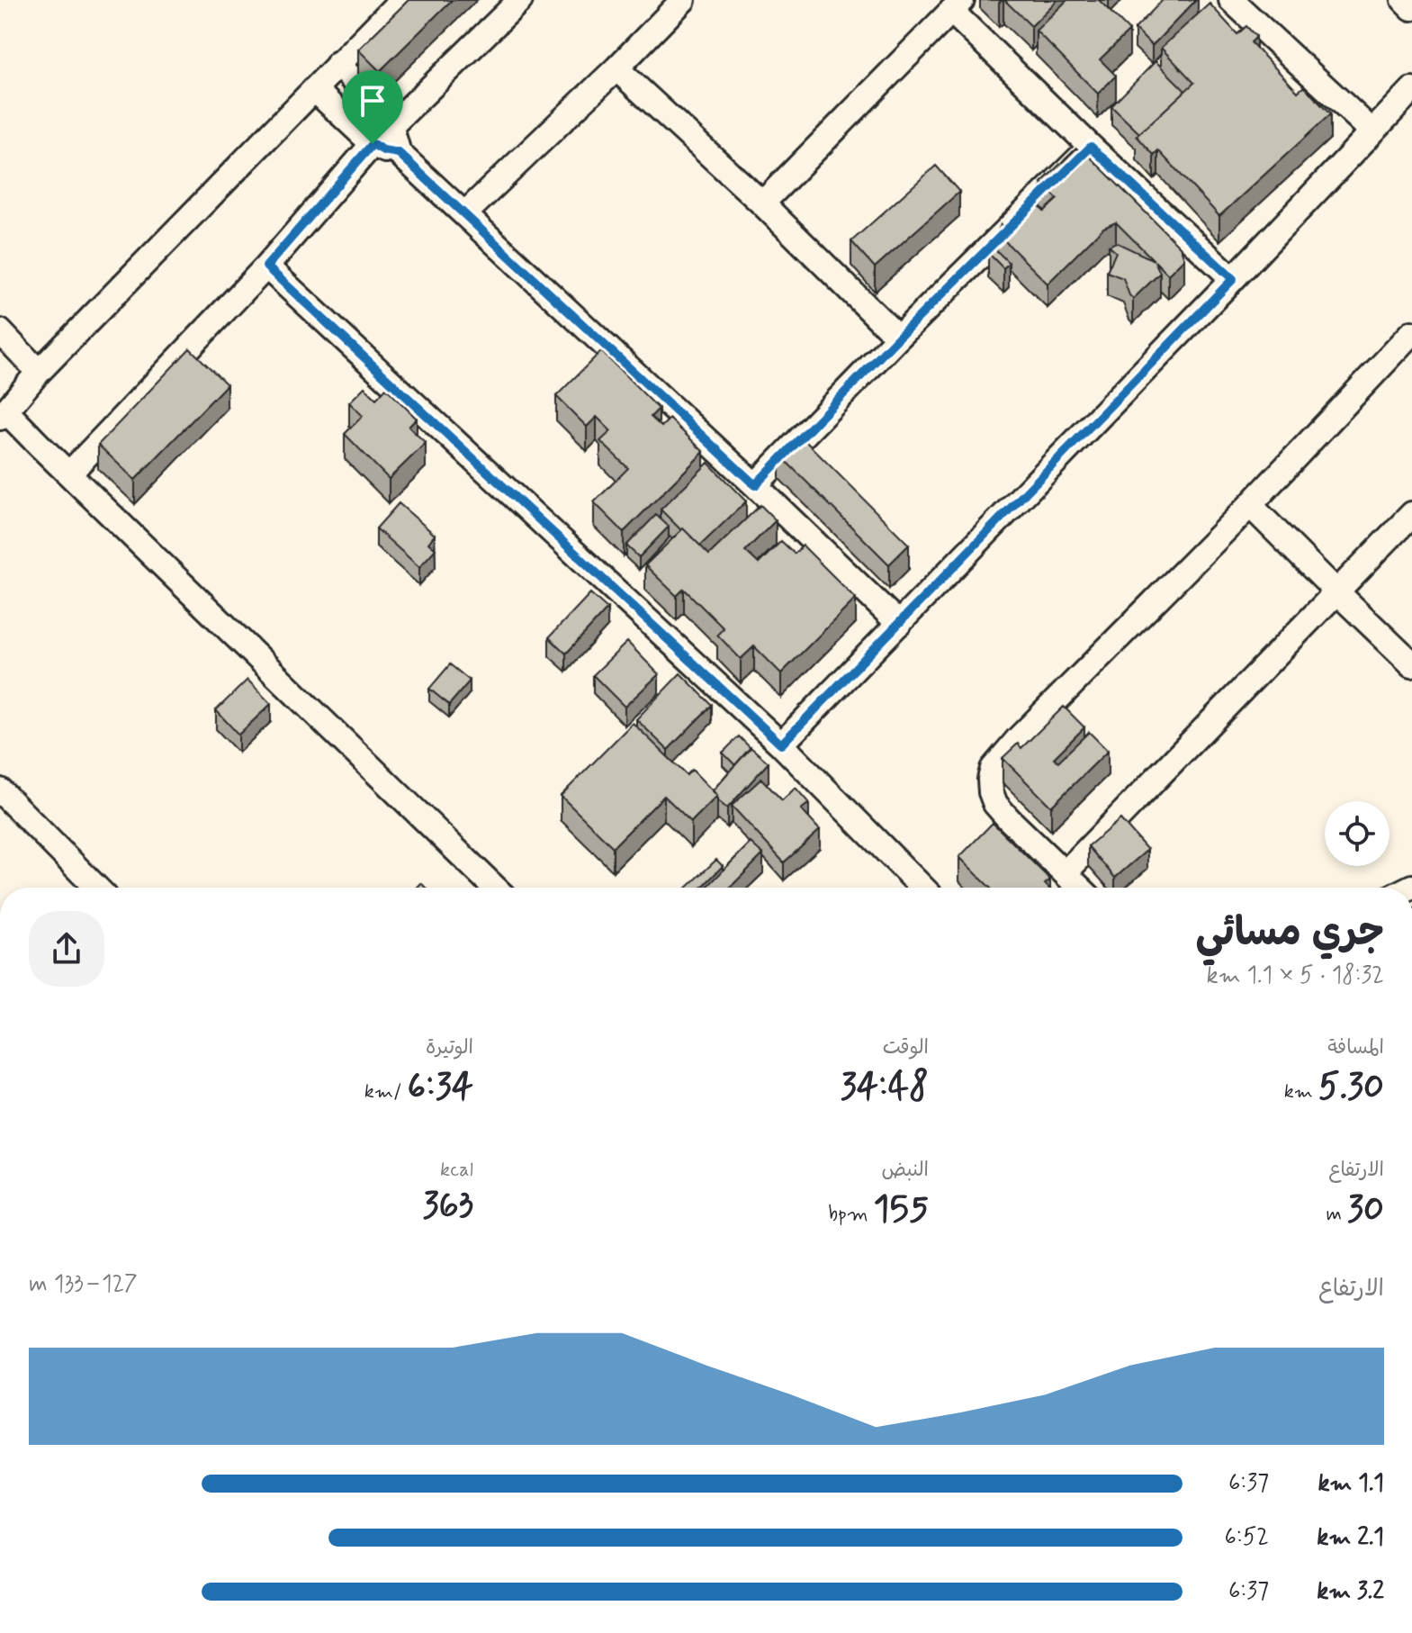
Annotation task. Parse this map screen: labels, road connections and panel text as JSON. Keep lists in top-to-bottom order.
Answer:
{
  "page": {
    "heading": ["جري مسائي", "18:32 · 5 × 1.1 km"],
    "stats": [
      ["المسافة", "5.30 km"],
      ["الوقت", "34:48"],
      ["الوتيرة", "6:34 /km"],
      ["الارتفاع", "30 m"],
      ["النبض", "155 bpm"],
      ["kcal", "363"]
    ],
    "chart": ["الارتفاع", "127–133 m"],
    "list": [
      {
        "name": "1.1 km",
        "note": "6:37"
      },
      {
        "name": "2.1 km",
        "note": "6:52"
      },
      {
        "name": "3.2 km",
        "note": "6:37"
      }
    ]
  }
}
